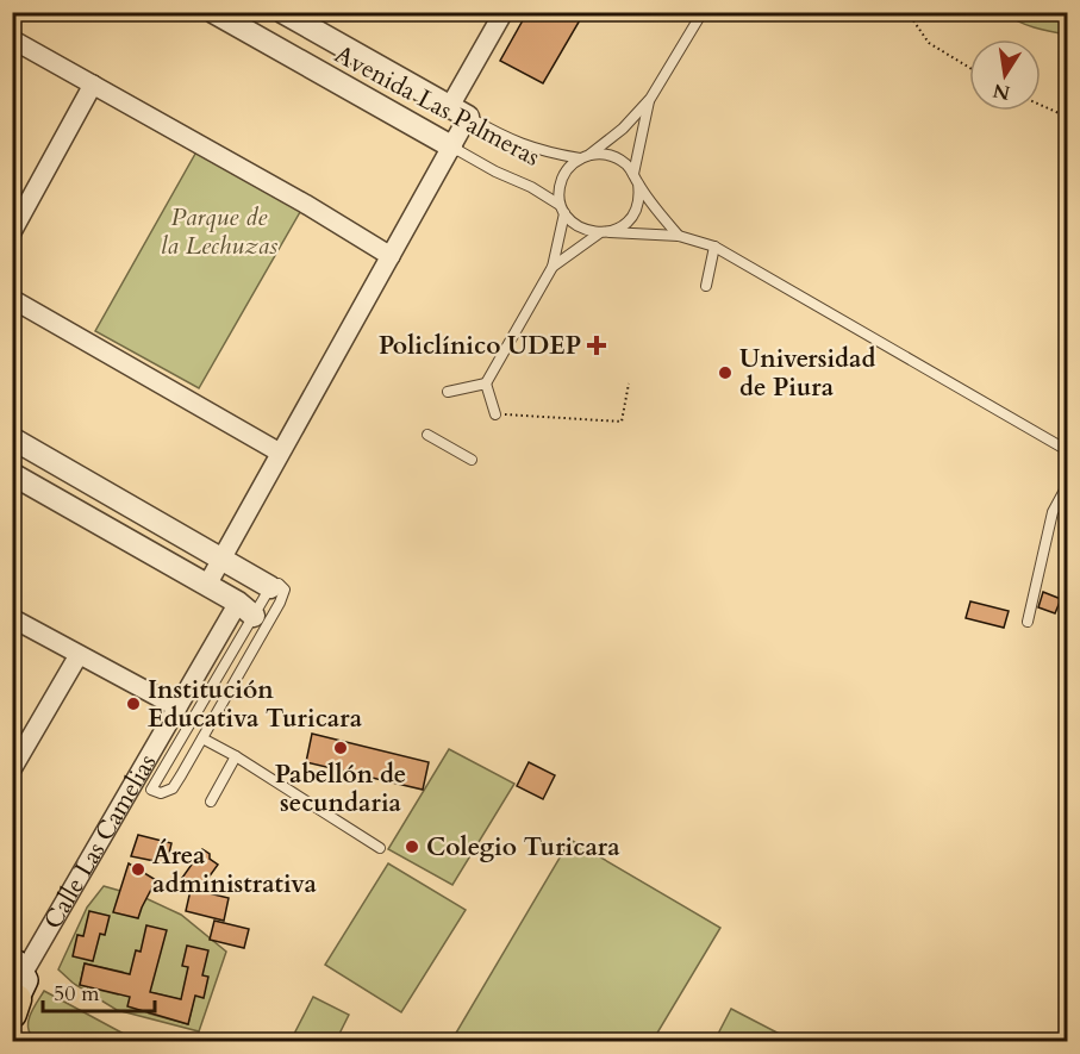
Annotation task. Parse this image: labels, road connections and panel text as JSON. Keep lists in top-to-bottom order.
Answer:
{
  "streets": {
    "street": ["Avenida Las Palmeras", "Calle Las Camelias"]
  },
  "parks": ["Parque de la Lechuzas"],
  "places": {
    "health": ["Policlínico UDEP"],
    "other": [
      "Universidad de Piura",
      "Institución Educativa Turicara",
      "Pabellón de secundaria",
      "Colegio Turicara",
      "Área administrativa"
    ]
  },
  "scale_bar": "50 m",
  "north": "bottom"
}
